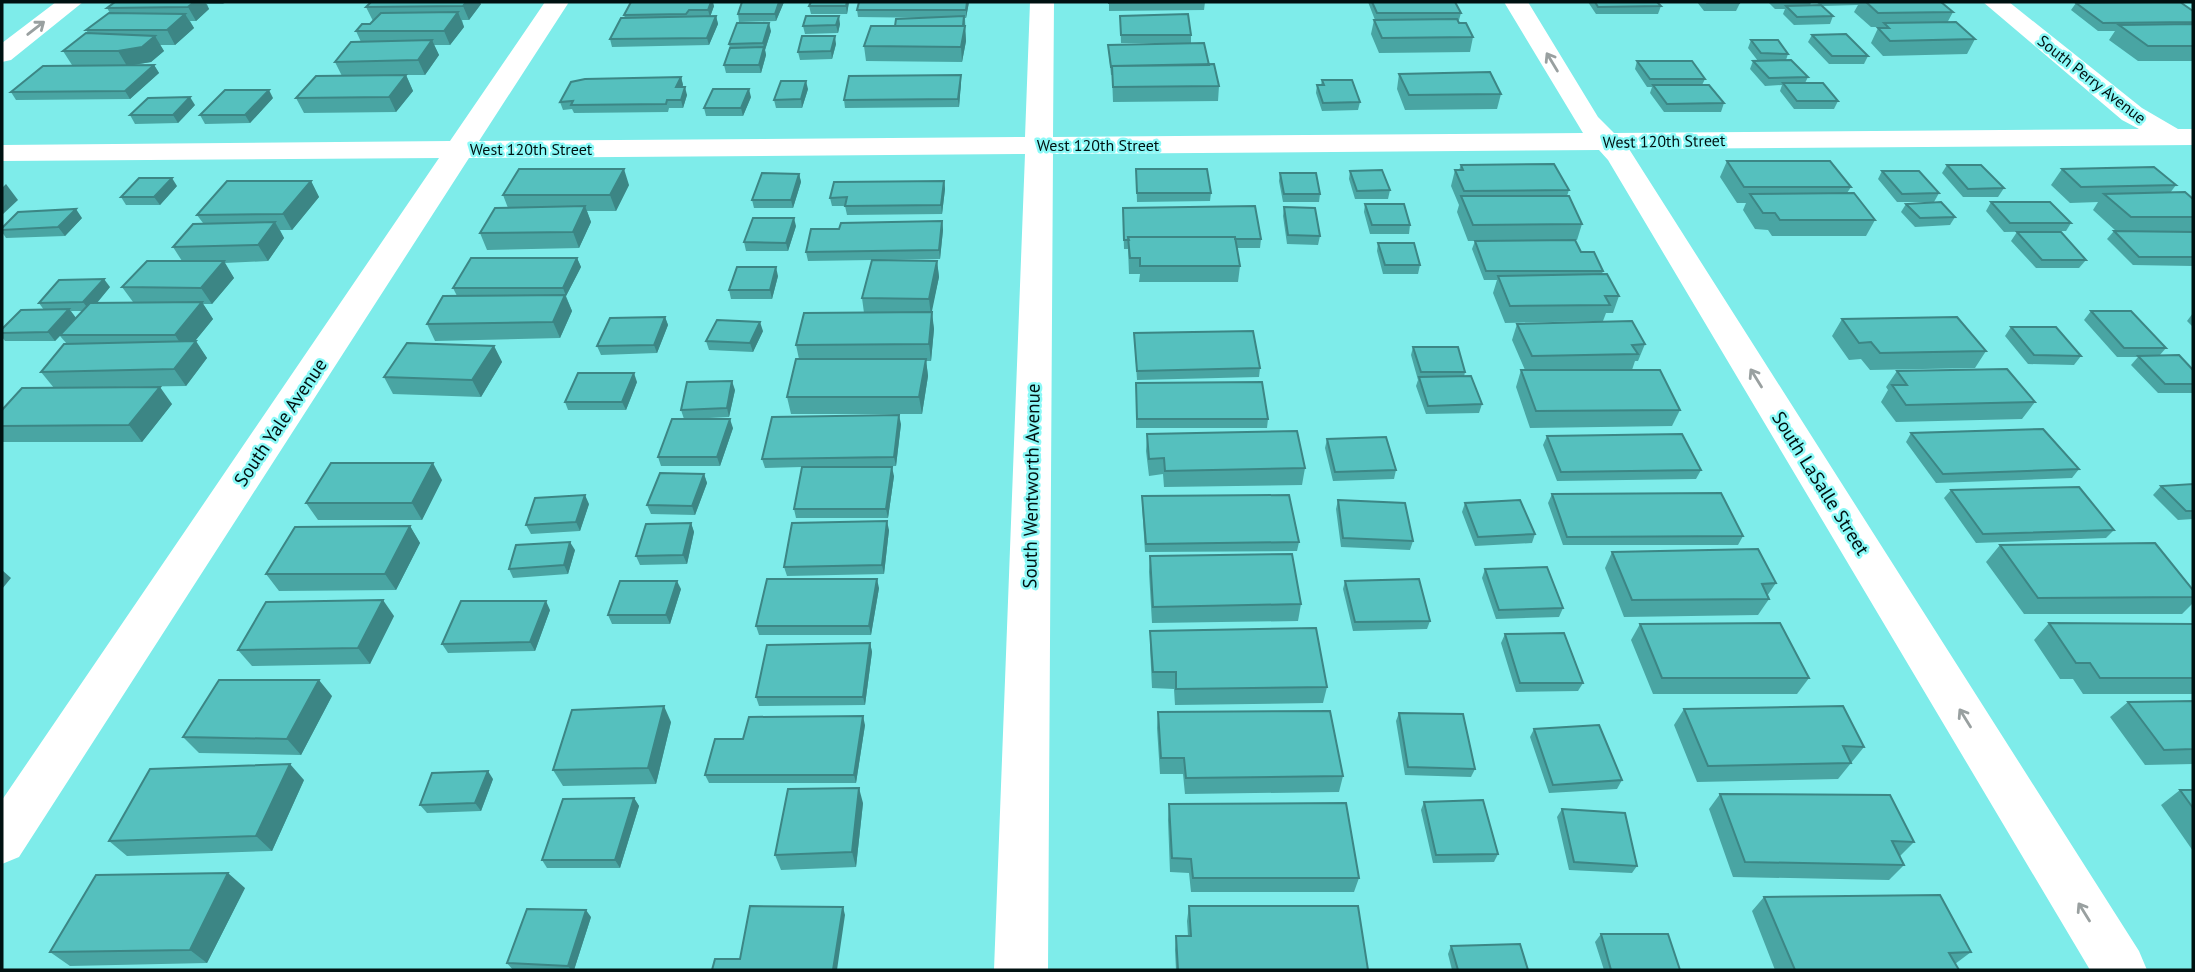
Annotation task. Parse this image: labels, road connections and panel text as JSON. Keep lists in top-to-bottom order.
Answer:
{
  "streets": {
    "street": [
      "South Perry Avenue",
      "West 120th Street",
      "South Yale Avenue",
      "South LaSalle Street",
      "South Wentworth Avenue"
    ]
  },
  "crossings": [
    ["South Perry Avenue", "West 120th Street"],
    ["West 120th Street", "South Yale Avenue"],
    ["West 120th Street", "South LaSalle Street"],
    ["West 120th Street", "South Wentworth Avenue"]
  ],
  "one_way": ["South LaSalle Street"]
}
